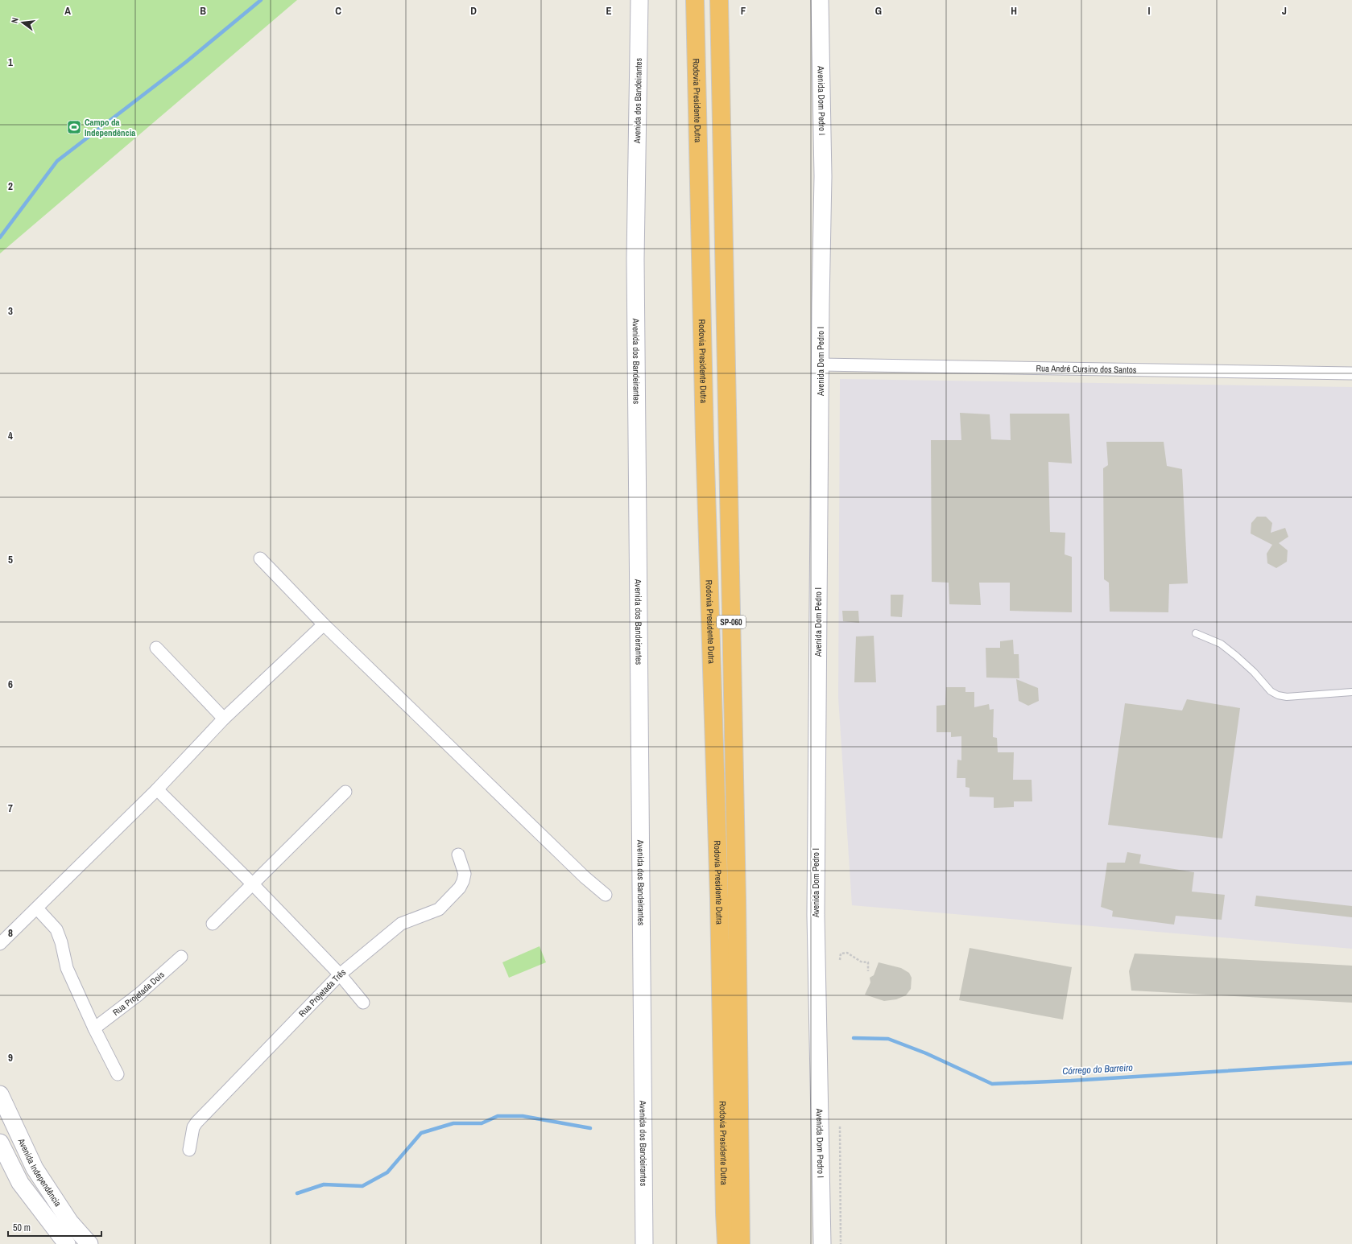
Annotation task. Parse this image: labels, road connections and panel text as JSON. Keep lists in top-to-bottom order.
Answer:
{
  "streets": {
    "highway": ["Rodovia Presidente Dutra", "SP-060"],
    "main road": ["Avenida dos Bandeirantes", "Avenida Dom Pedro I", "Avenida Independência"],
    "street": ["Rua André Cursino dos Santos", "Rua Projetada Dois", "Rua Projetada Três"]
  },
  "crossings": [
    ["Avenida Dom Pedro I", "Rua André Cursino dos Santos"]
  ],
  "water": ["Córrego do Barreiro"],
  "places": {
    "sports": ["Campo da Independência"]
  },
  "scale_bar": "50 m",
  "north": "left",
  "grid": {
    "columns": [
      "A",
      "B",
      "C",
      "D",
      "E",
      "F",
      "G",
      "H",
      "I",
      "J"
    ],
    "rows": [
      "1",
      "2",
      "3",
      "4",
      "5",
      "6",
      "7",
      "8",
      "9"
    ]
  }
}
